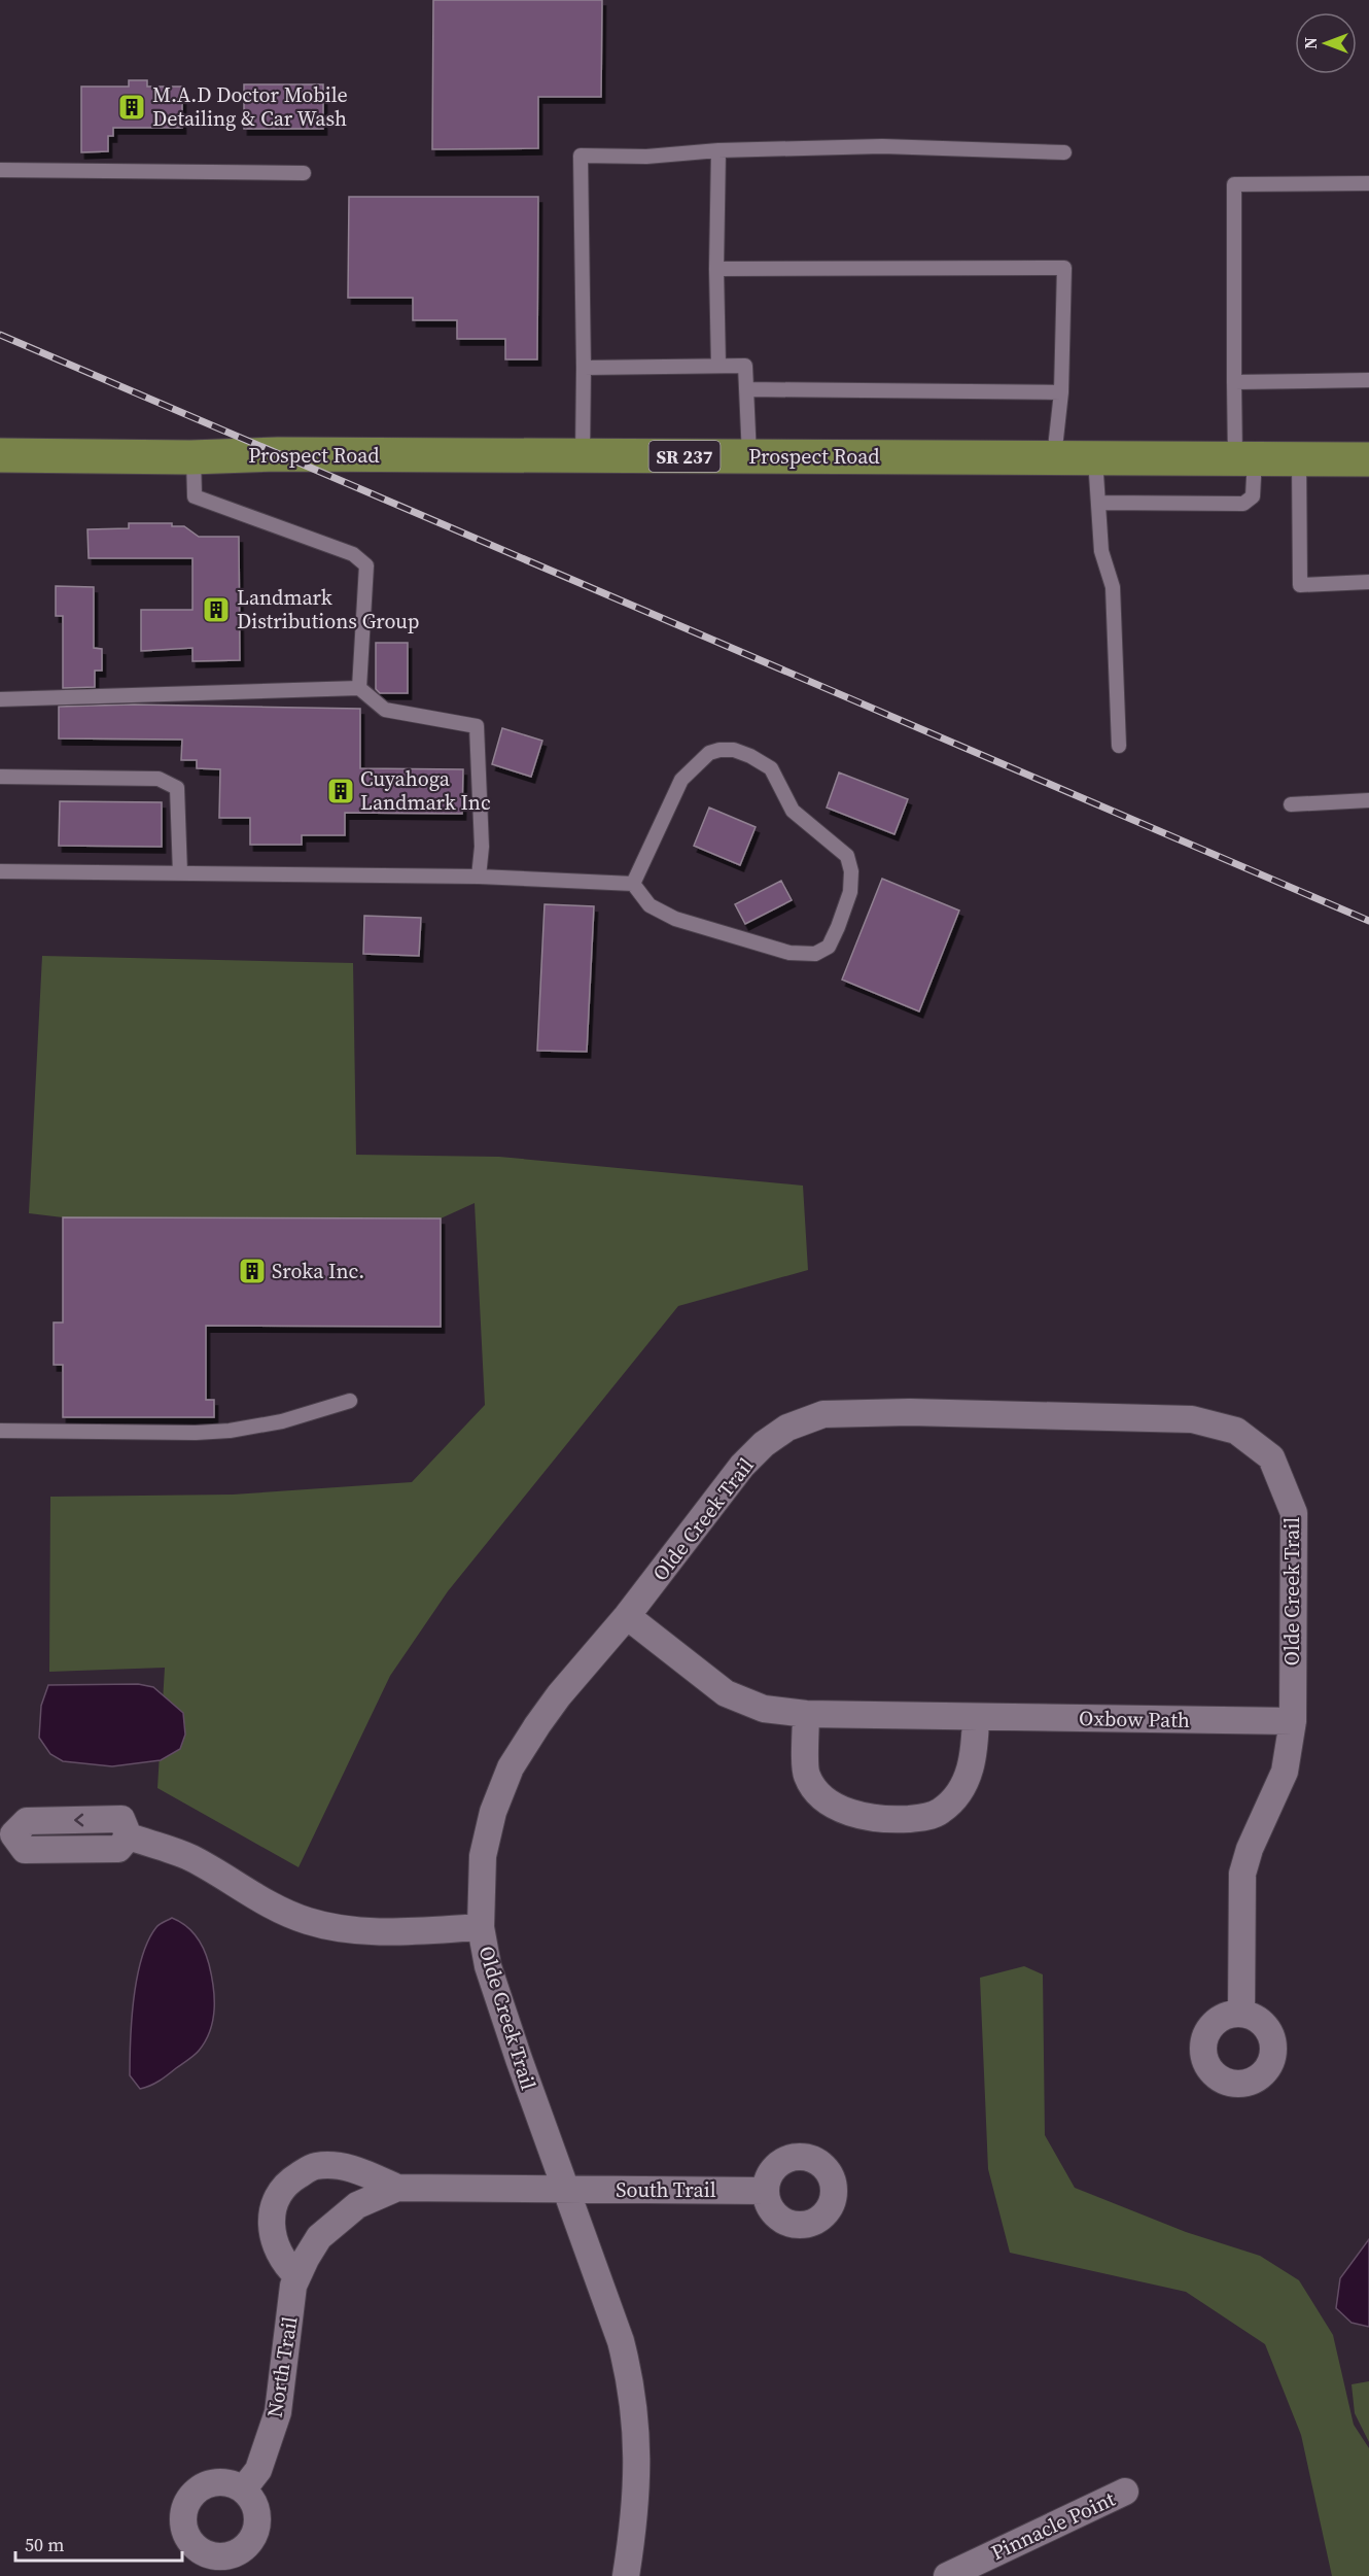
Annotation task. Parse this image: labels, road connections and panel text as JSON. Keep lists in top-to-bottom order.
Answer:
{
  "streets": {
    "main road": ["Prospect Road", "SR 237"],
    "street": [
      "Olde Creek Trail",
      "Oxbow Path",
      "South Trail",
      "North Trail",
      "Pinnacle Point"
    ]
  },
  "crossings": [
    ["Olde Creek Trail", "Oxbow Path"],
    ["Olde Creek Trail", "South Trail"],
    ["Olde Creek Trail", "North Trail"],
    ["South Trail", "North Trail"]
  ],
  "places": {
    "building": [
      "M.A.D Doctor Mobile Detailing & Car Wash",
      "Landmark Distributions Group",
      "Cuyahoga Landmark Inc",
      "Sroka Inc."
    ]
  },
  "scale_bar": "50 m",
  "north": "left"
}
